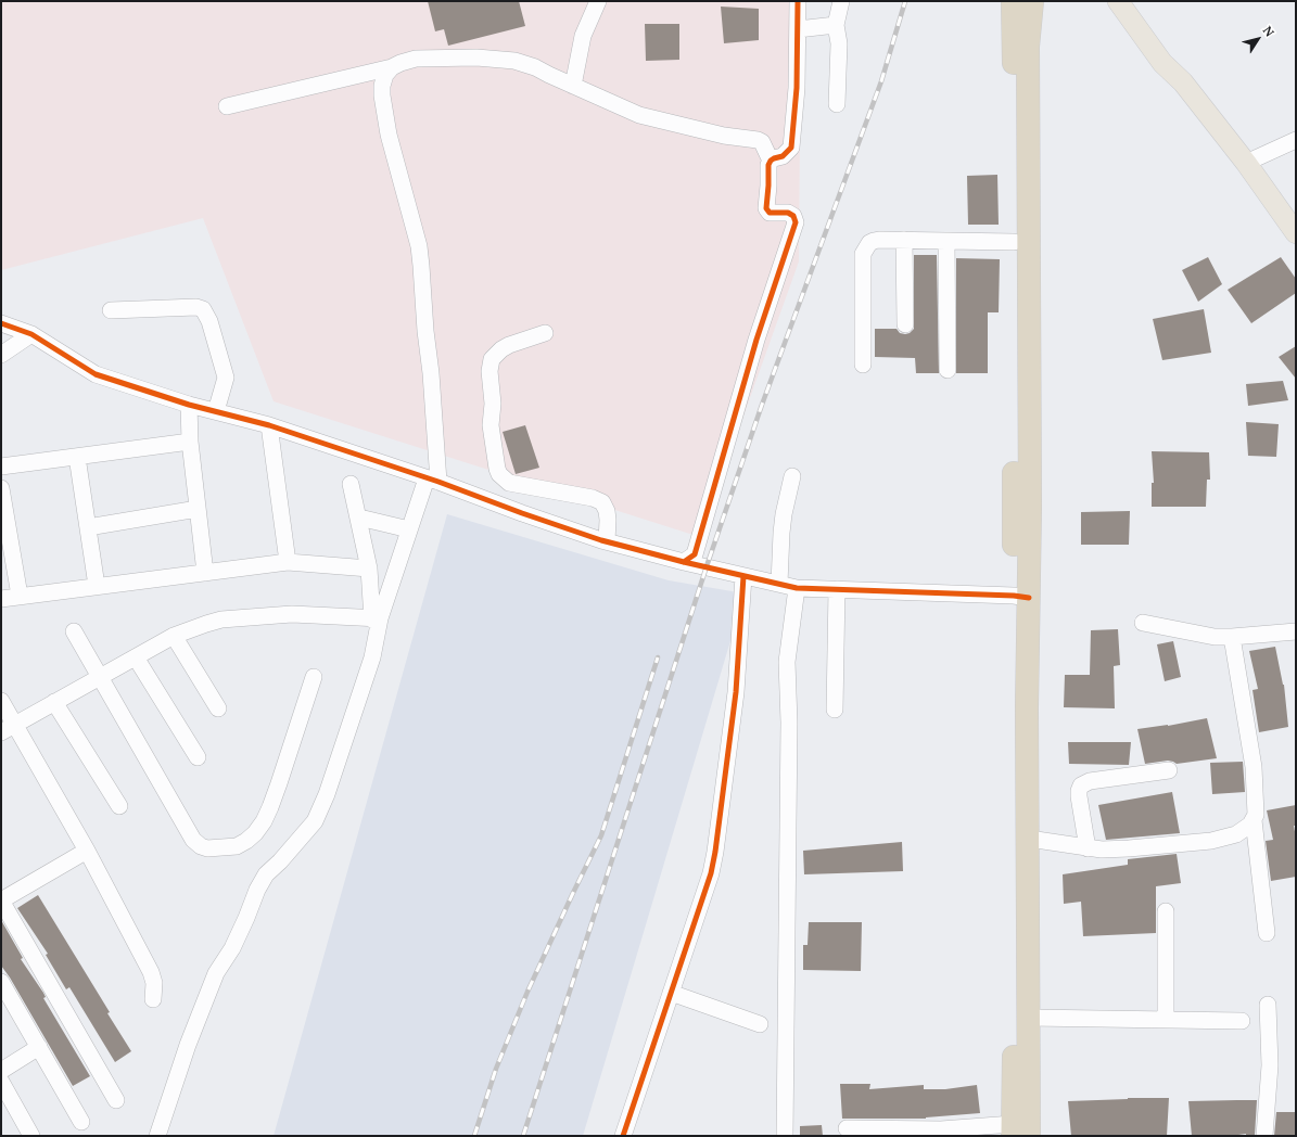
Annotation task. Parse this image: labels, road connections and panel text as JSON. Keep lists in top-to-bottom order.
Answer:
{
  "north": "top right"
}
